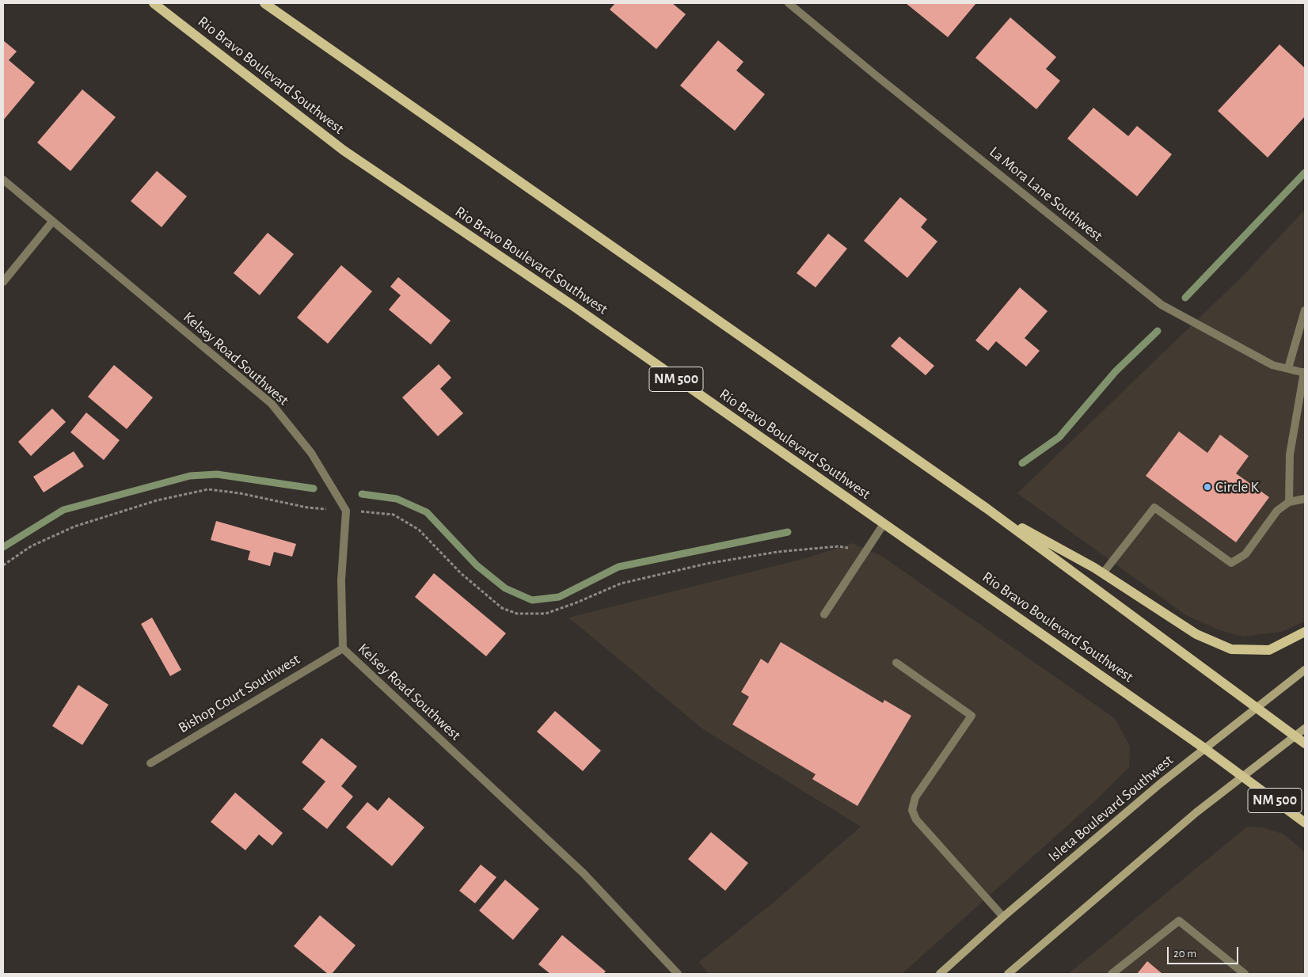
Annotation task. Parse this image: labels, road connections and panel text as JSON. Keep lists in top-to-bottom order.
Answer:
{
  "streets": {
    "main road": ["Rio Bravo Boulevard Southwest", "NM 500", "Isleta Boulevard Southwest"],
    "street": ["La Mora Lane Southwest", "Kelsey Road Southwest", "Bishop Court Southwest"]
  },
  "crossings": [
    ["Rio Bravo Boulevard Southwest", "Isleta Boulevard Southwest"],
    ["Kelsey Road Southwest", "Bishop Court Southwest"]
  ],
  "places": ["Circle K"],
  "scale_bar": "20 m"
}
